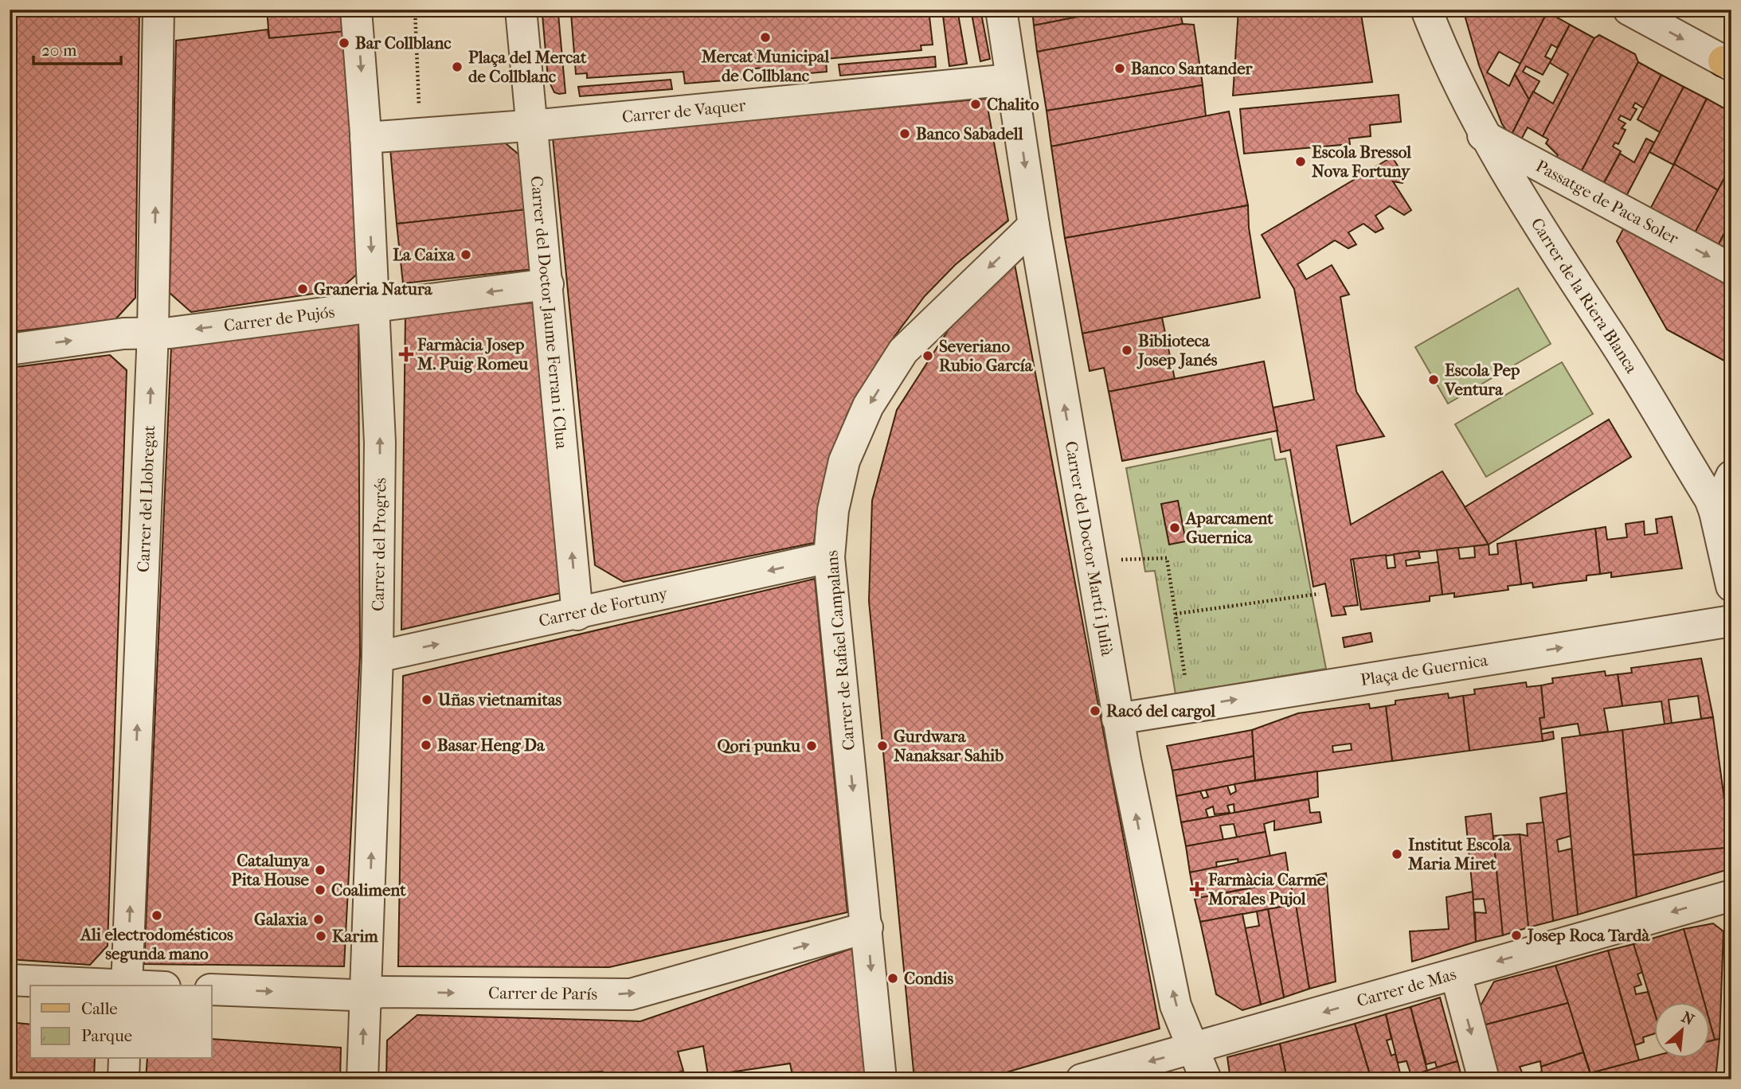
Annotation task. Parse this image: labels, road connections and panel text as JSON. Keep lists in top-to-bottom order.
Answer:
{
  "streets": {
    "street": [
      "Carrer de Vaquer",
      "Passatge de Paca Soler",
      "Carrer de la Riera Blanca",
      "Carrer del Doctor Jaume Ferran i Clua",
      "Carrer de Pujós",
      "Carrer del Llobregat",
      "Carrer del Progrés",
      "Carrer del Doctor Martí i Julià",
      "Carrer de Fortuny",
      "Carrer de Rafael Campalans",
      "Plaça de Guernica",
      "Carrer de Mas",
      "Carrer de París"
    ]
  },
  "crossings": [
    ["Carrer de Vaquer", "Carrer del Doctor Jaume Ferran i Clua"],
    ["Carrer de Vaquer", "Carrer del Progrés"],
    ["Passatge de Paca Soler", "Carrer de la Riera Blanca"],
    ["Carrer del Doctor Jaume Ferran i Clua", "Carrer de Pujós"],
    ["Carrer del Doctor Jaume Ferran i Clua", "Carrer de Fortuny"],
    ["Carrer de Pujós", "Carrer del Llobregat"],
    ["Carrer de Pujós", "Carrer del Progrés"],
    ["Carrer del Progrés", "Carrer de Fortuny"],
    ["Carrer del Progrés", "Carrer de París"],
    ["Carrer del Doctor Martí i Julià", "Carrer de Rafael Campalans"],
    ["Carrer del Doctor Martí i Julià", "Plaça de Guernica"],
    ["Carrer del Doctor Martí i Julià", "Carrer de Mas"],
    ["Carrer de Fortuny", "Carrer de Rafael Campalans"],
    ["Carrer de Rafael Campalans", "Carrer de París"]
  ],
  "one_way": [
    "Carrer del Doctor Jaume Ferran i Clua",
    "Carrer del Llobregat",
    "Carrer de Rafael Campalans",
    "Plaça de Guernica",
    "Carrer de Mas",
    "Carrer de París"
  ],
  "places": {
    "other": [
      "Mercat Municipal de Collblanc",
      "Bar Collblanc",
      "Plaça del Mercat de Collblanc",
      "Banco Santander",
      "Chalito",
      "Banco Sabadell",
      "Escola Bressol Nova Fortuny",
      "La Caixa",
      "Graneria Natura",
      "Biblioteca Josep Janés",
      "Severiano Rubio García",
      "Escola Pep Ventura",
      "Aparcament Guernica",
      "Uñas vietnamitas",
      "Racó del cargol",
      "Basar Heng Da",
      "Qori punku",
      "Gurdwara Nanaksar Sahib",
      "Institut Escola Maria Miret",
      "Catalunya Pita House",
      "Coaliment",
      "Ali electrodomésticos segunda mano",
      "Galaxia",
      "Josep Roca Tardà",
      "Karim",
      "Condis"
    ],
    "health": ["Farmàcia Josep M. Puig Romeu", "Farmàcia Carme Morales Pujol"]
  },
  "legend": ["Calle", "Parque"],
  "scale_bar": "20 m",
  "north": "top right"
}
